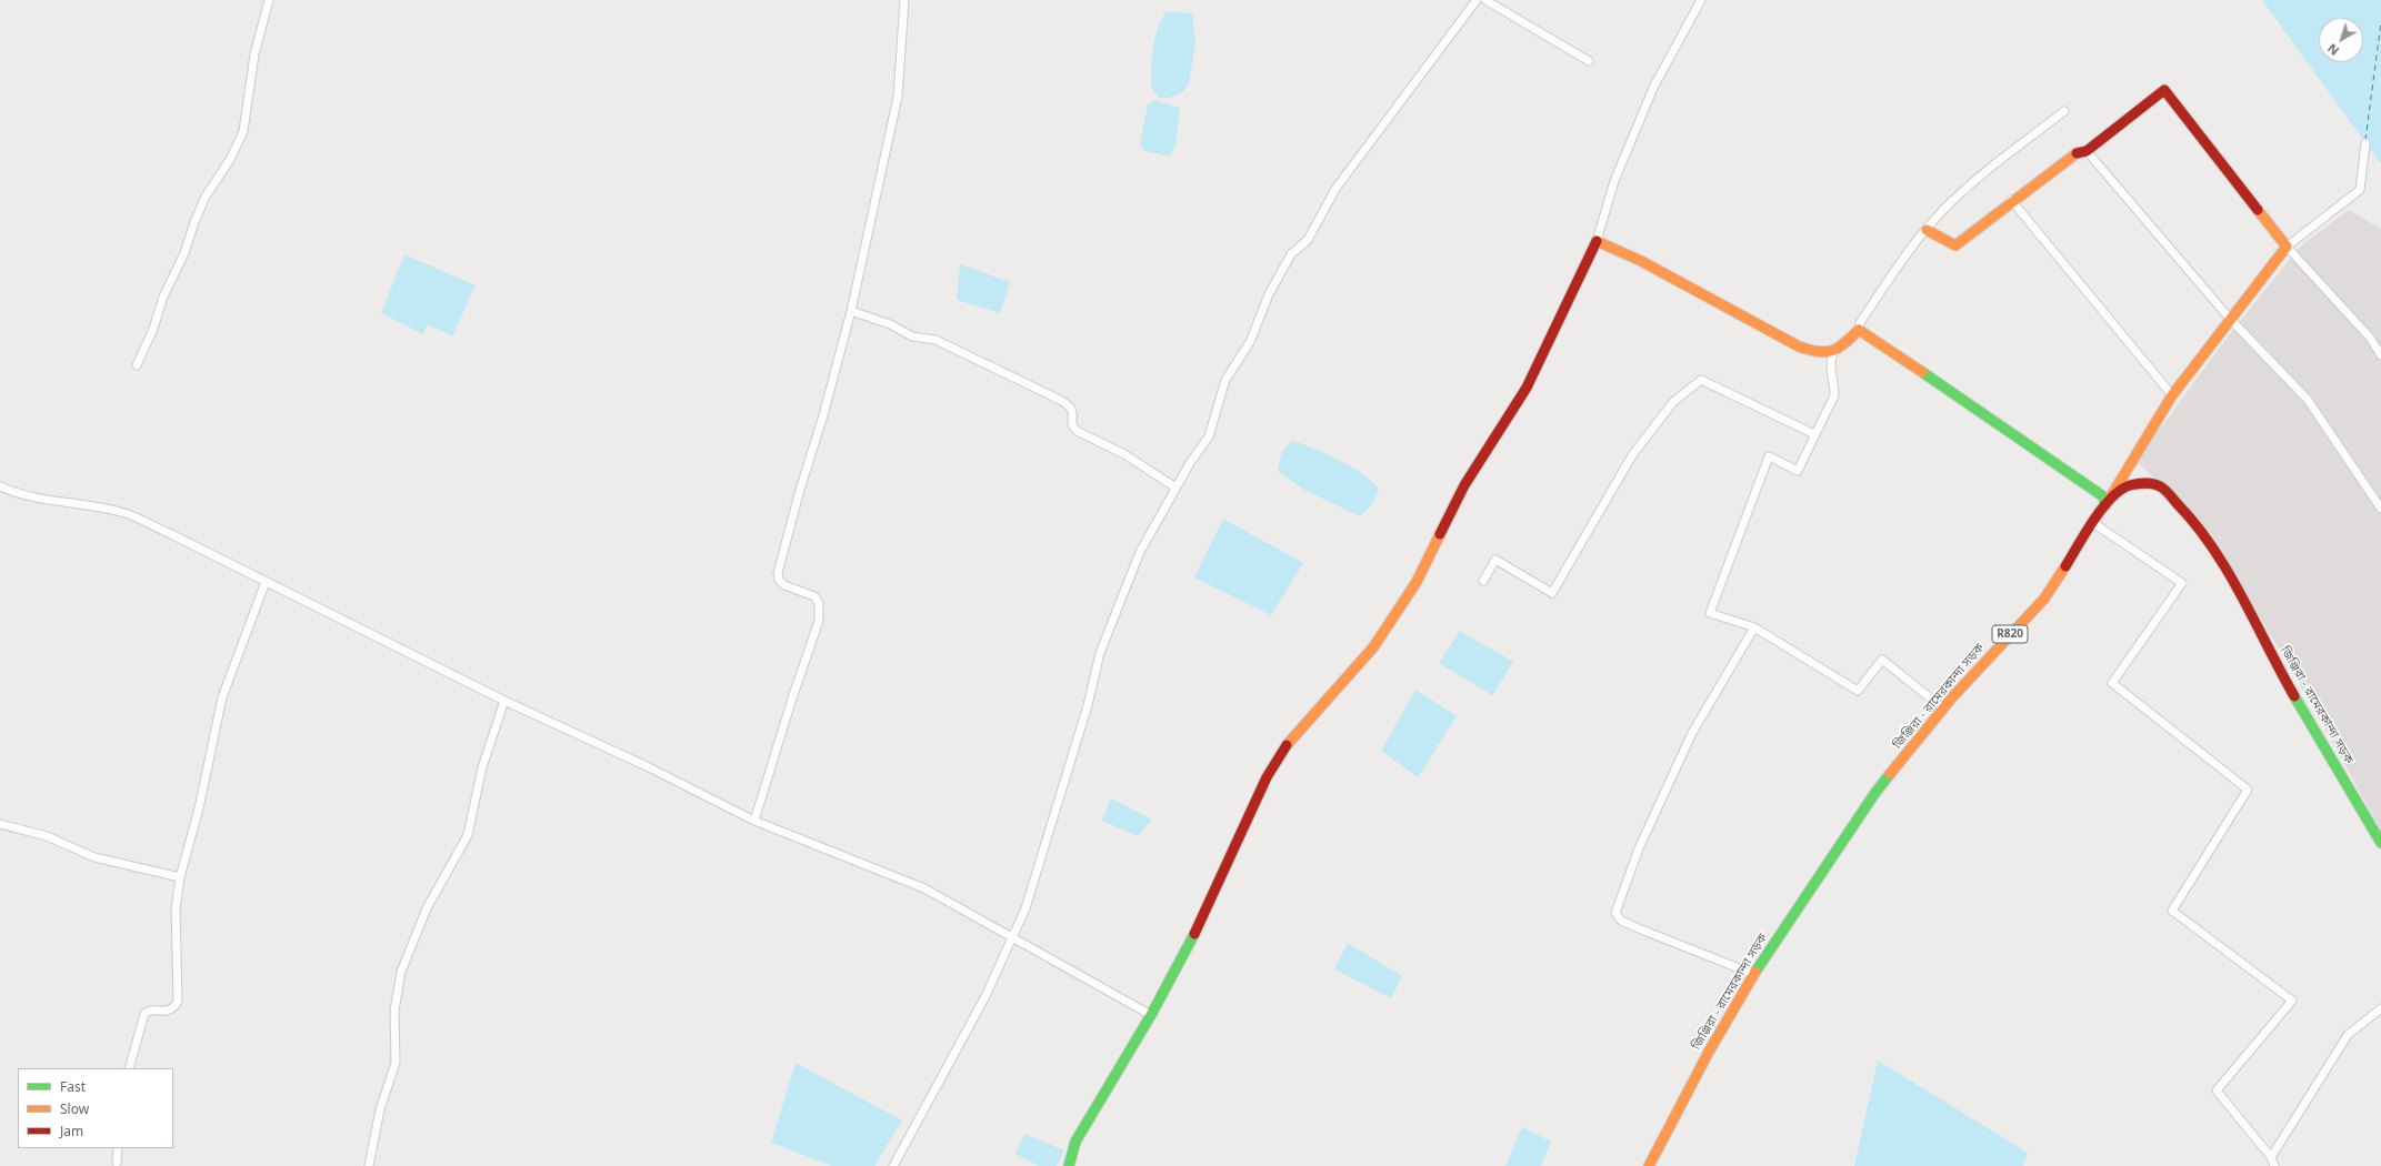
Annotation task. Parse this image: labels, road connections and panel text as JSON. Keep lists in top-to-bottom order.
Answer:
{
  "streets": {
    "street": ["R820", "জিঞ্জিরা - রামেরকান্দা সড়ক"]
  },
  "legend": ["Fast", "Slow", "Jam"],
  "north": "bottom left"
}
